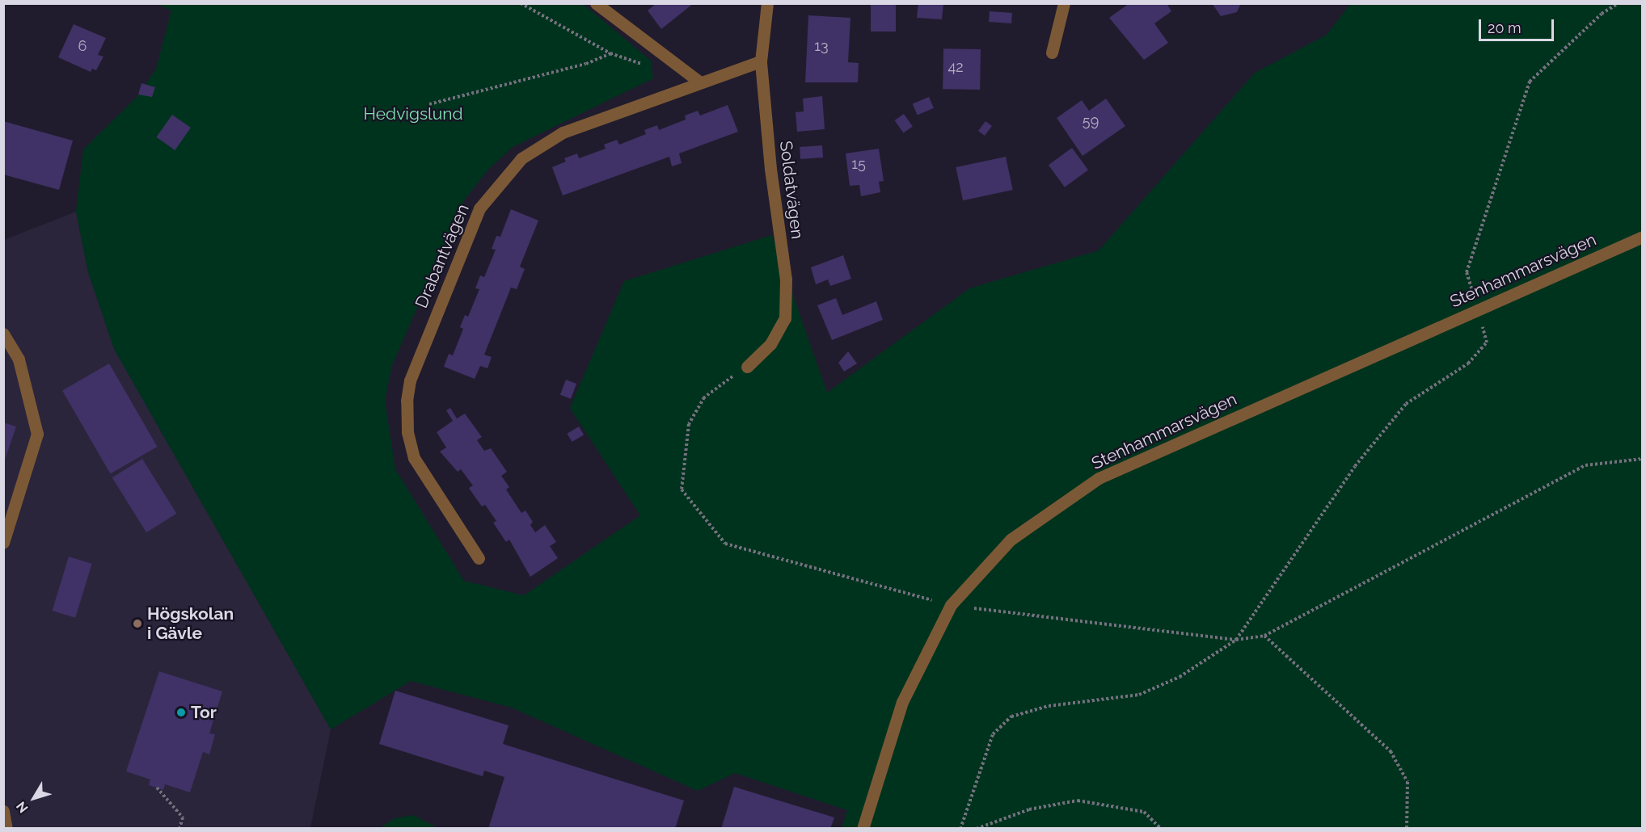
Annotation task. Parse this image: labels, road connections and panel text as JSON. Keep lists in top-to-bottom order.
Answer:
{
  "streets": {
    "street": ["Soldatvägen", "Drabantvägen", "Stenhammarsvägen"]
  },
  "crossings": [
    ["Soldatvägen", "Drabantvägen"]
  ],
  "parks": ["Hedvigslund"],
  "places": ["Högskolan i Gävle", "Tor"],
  "house_numbers": [
    "6",
    "13",
    "42",
    "59",
    "15"
  ],
  "scale_bar": "20 m",
  "north": "bottom left"
}
